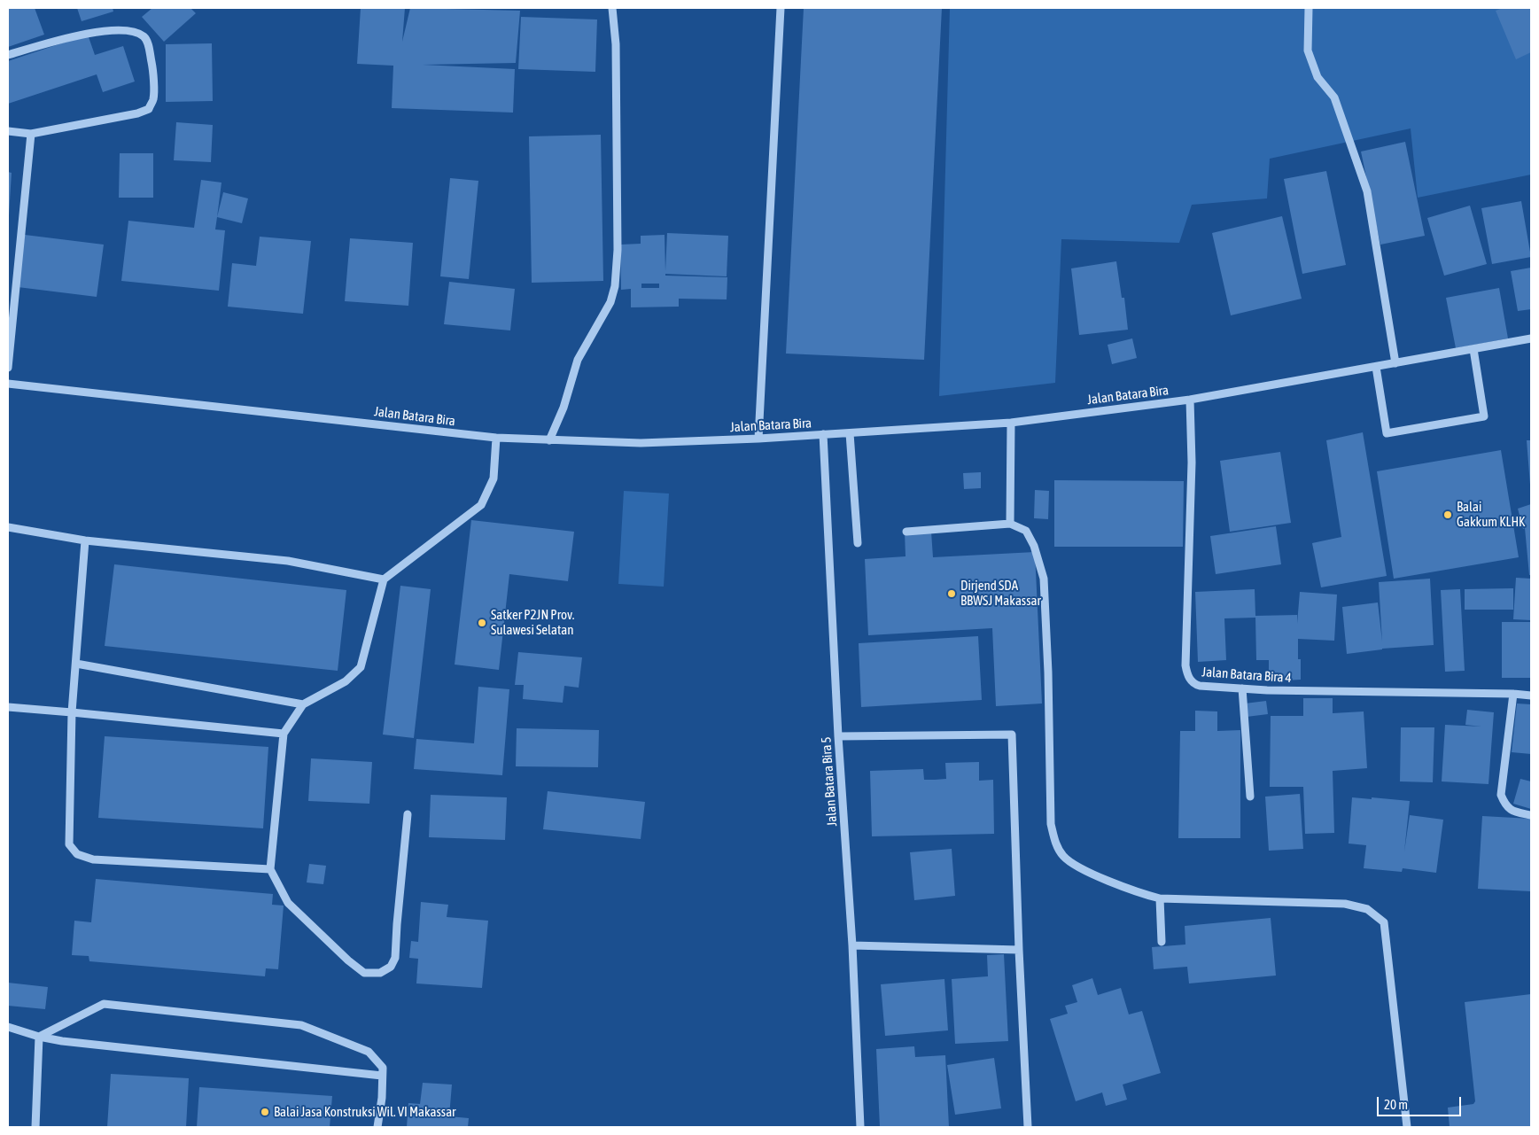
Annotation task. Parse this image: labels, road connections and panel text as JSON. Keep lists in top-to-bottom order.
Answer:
{
  "streets": {
    "street": ["Jalan Batara Bira", "Jalan Batara Bira 4", "Jalan Batara Bira 5"]
  },
  "crossings": [
    ["Jalan Batara Bira", "Jalan Batara Bira 4"],
    ["Jalan Batara Bira", "Jalan Batara Bira 5"]
  ],
  "places": [
    "Balai Gakkum KLHK",
    "Dirjend SDA BBWSJ Makassar",
    "Satker P2JN Prov. Sulawesi Selatan",
    "Balai Jasa Konstruksi Wil. VI Makassar"
  ],
  "scale_bar": "20 m"
}
